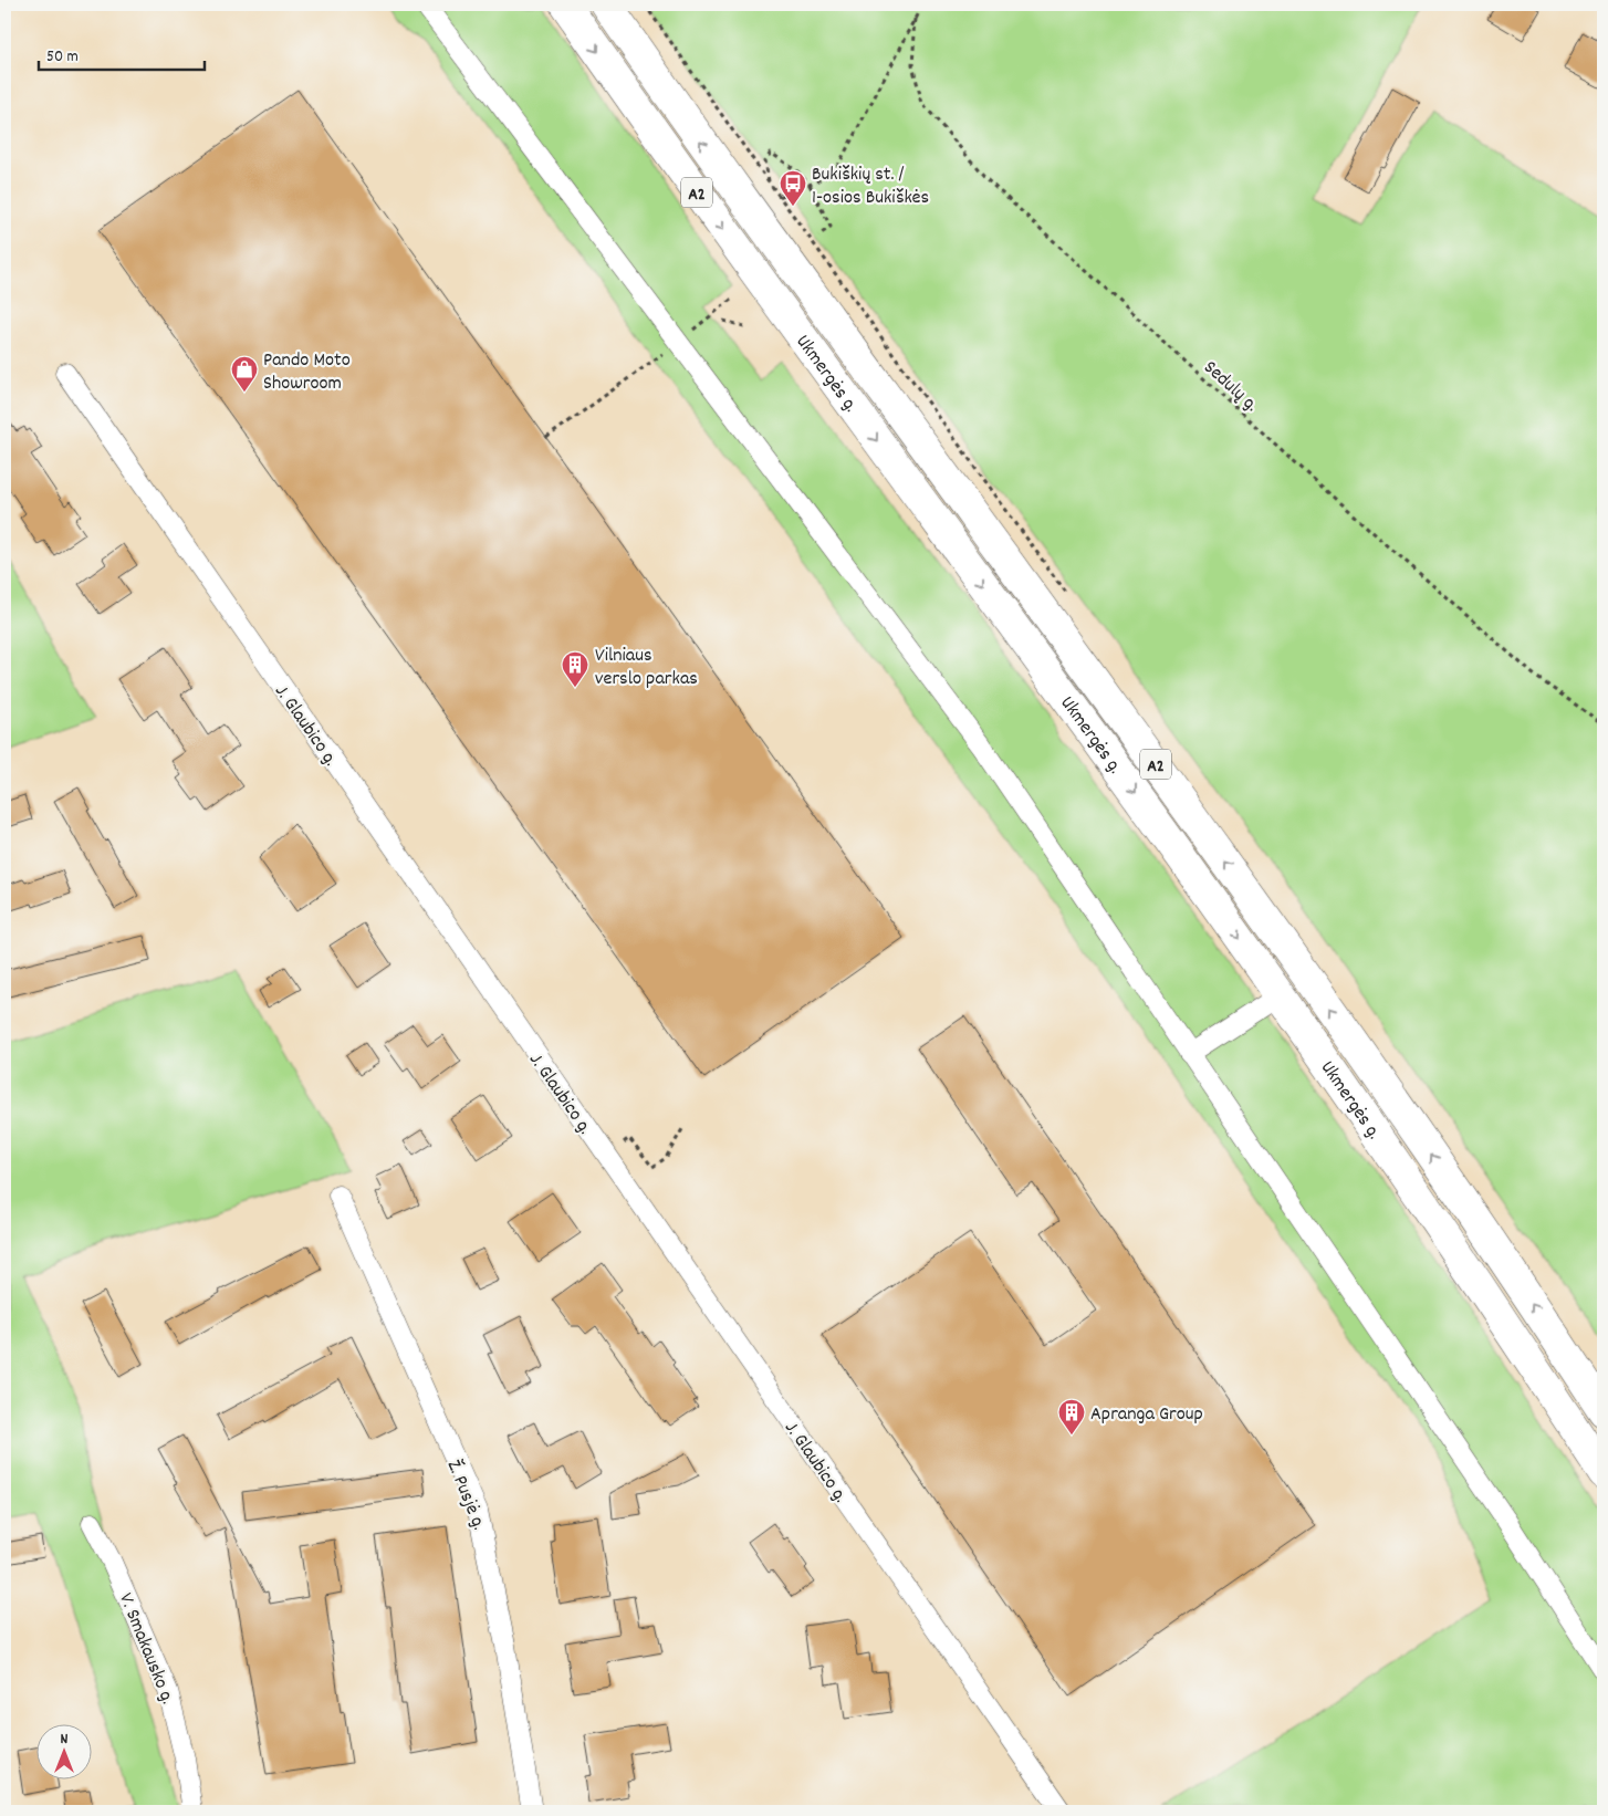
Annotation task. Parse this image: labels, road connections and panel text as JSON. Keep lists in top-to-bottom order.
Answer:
{
  "streets": {
    "highway": ["A2", "Ukmergės g."],
    "street": ["J. Glaubico g.", "Ž. Pusjė g.", "V. Smakausko g."],
    "path": ["Sedulų g."]
  },
  "places": {
    "bus stop": ["Bukiškių st. / 1-osios Bukiškės"],
    "shop": ["Pando Moto Showroom"],
    "building": ["Vilniaus verslo parkas", "Apranga Group"]
  },
  "scale_bar": "50 m",
  "north": "top"
}
